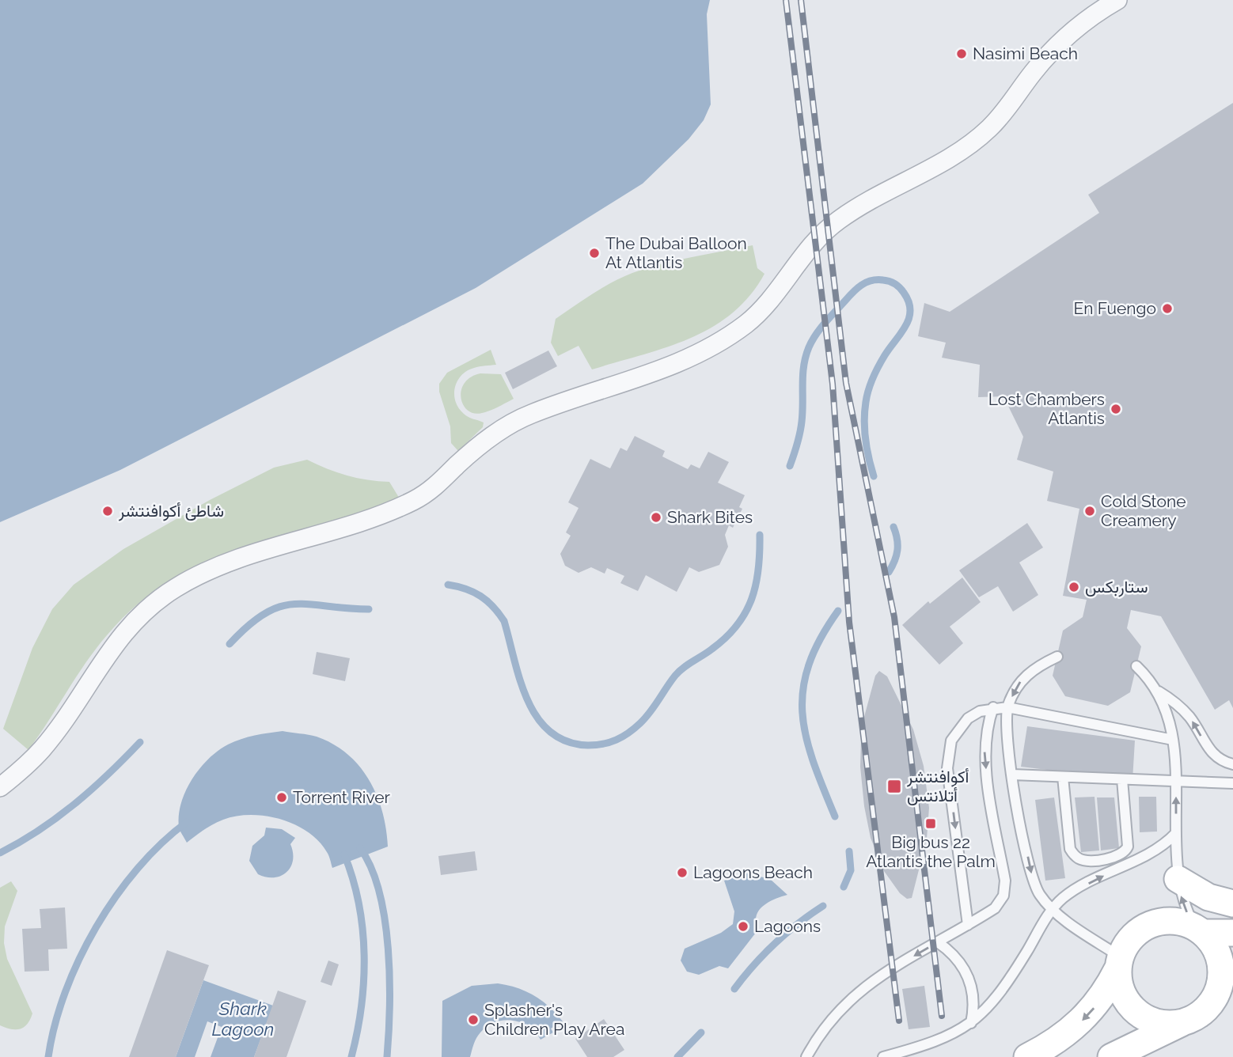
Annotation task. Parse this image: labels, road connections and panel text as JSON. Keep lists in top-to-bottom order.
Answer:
{
  "water": ["Shark Lagoon"],
  "places": {
    "other": [
      "Nasimi Beach",
      "The Dubai Balloon At Atlantis",
      "En Fuengo",
      "Lost Chambers Atlantis",
      "شاطئ أكوافنتشر",
      "Cold Stone Creamery",
      "Shark Bites",
      "ستاربكس",
      "Torrent River",
      "Lagoons Beach",
      "Lagoons",
      "Splasher's Children Play Area"
    ],
    "transit": ["أكوافنتشر أتلانتس", "Big bus 22 Atlantis the Palm"]
  }
}
